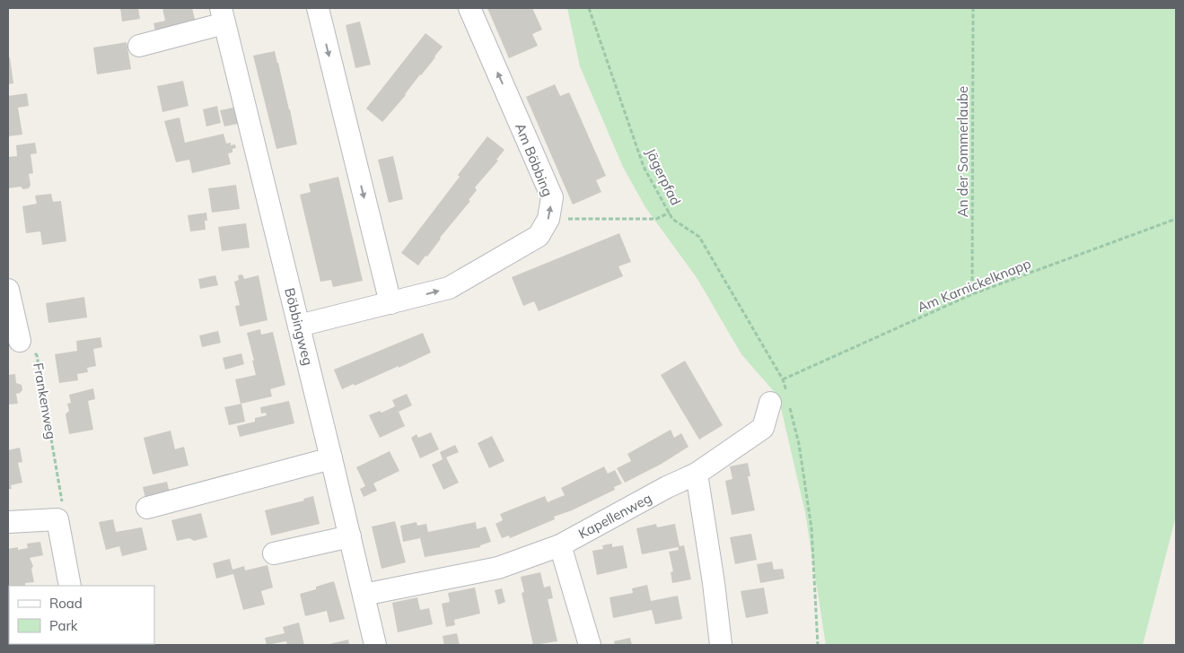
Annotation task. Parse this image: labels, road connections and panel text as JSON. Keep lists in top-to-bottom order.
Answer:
{
  "streets": {
    "street": ["Am Böbbing", "Böbbingweg", "Kapellenweg"],
    "path": [
      "An der Sommerlaube",
      "Jägerpfad",
      "Am Karnickelknapp",
      "Frankenweg"
    ]
  },
  "crossings": [
    ["An der Sommerlaube", "Am Karnickelknapp"],
    ["Am Böbbing", "Böbbingweg"],
    ["Jägerpfad", "Am Karnickelknapp"],
    ["Jägerpfad", "Kapellenweg"],
    ["Böbbingweg", "Kapellenweg"]
  ],
  "legend": ["Road", "Park"]
}
